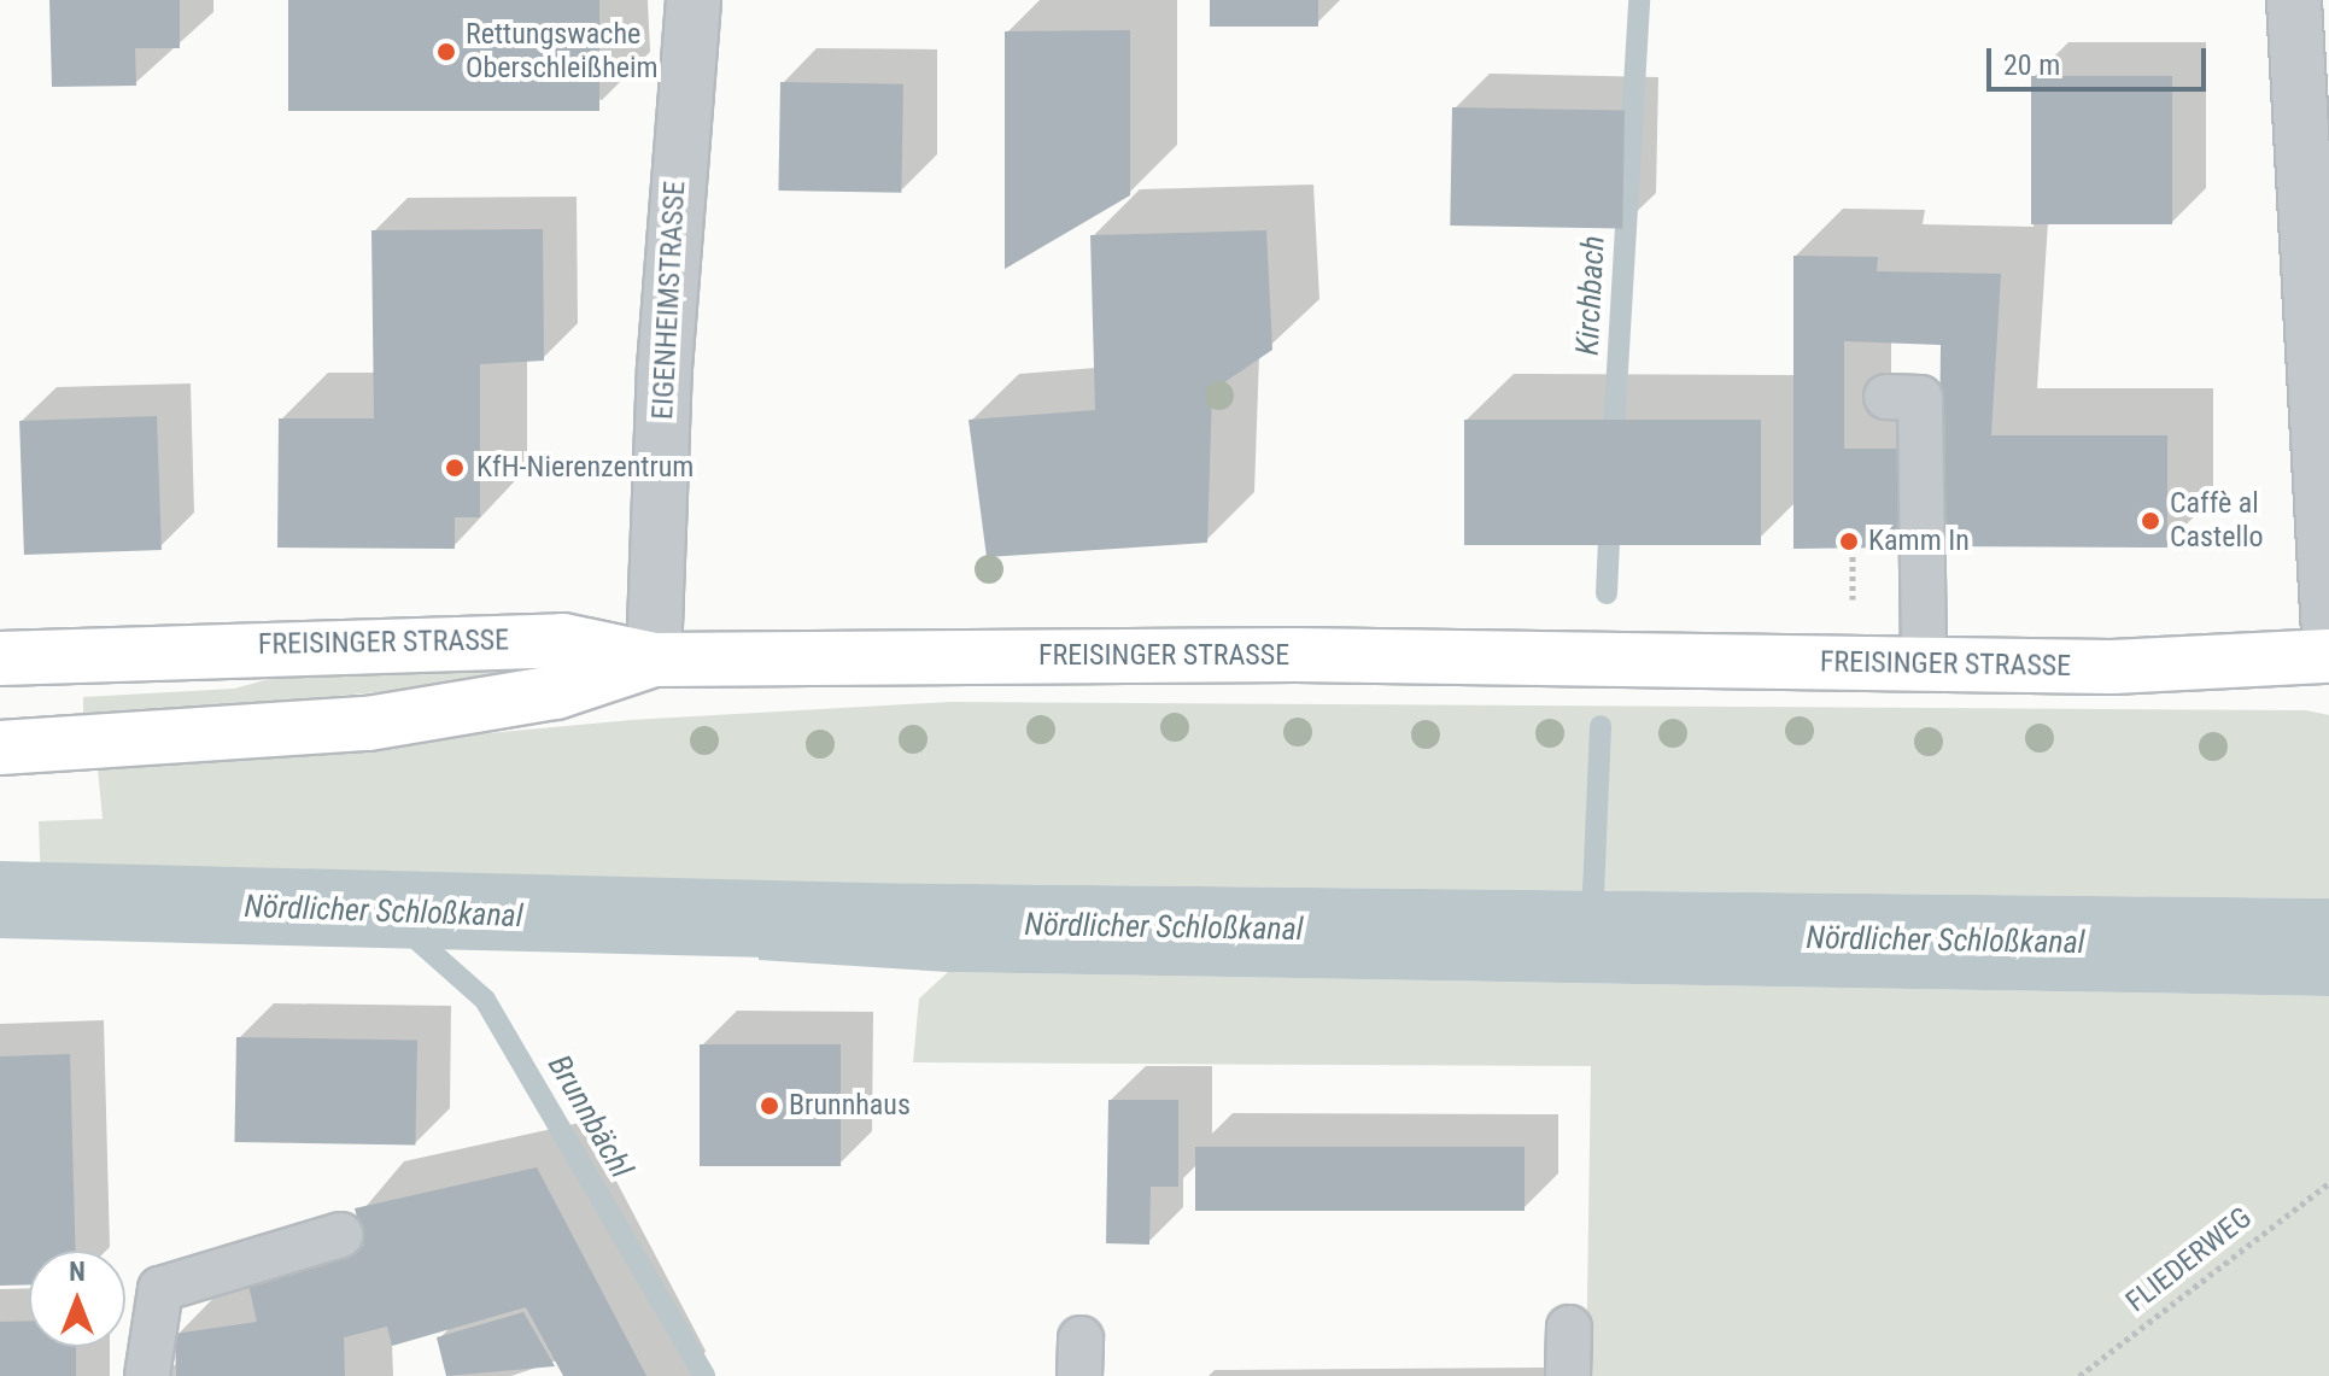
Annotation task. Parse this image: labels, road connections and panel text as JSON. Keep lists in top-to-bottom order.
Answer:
{
  "streets": {
    "main road": ["FREISINGER STRASSE"],
    "street": ["EIGENHEIMSTRASSE"],
    "path": ["FLIEDERWEG"]
  },
  "crossings": [
    ["EIGENHEIMSTRASSE", "FREISINGER STRASSE"]
  ],
  "water": ["Kirchbach", "Nördlicher Schloßkanal", "Brunnbächl"],
  "places": [
    "Rettungswache Oberschleißheim",
    "KfH-Nierenzentrum",
    "Caffè al Castello",
    "Kamm In",
    "Brunnhaus"
  ],
  "scale_bar": "20 m",
  "north": "top"
}
